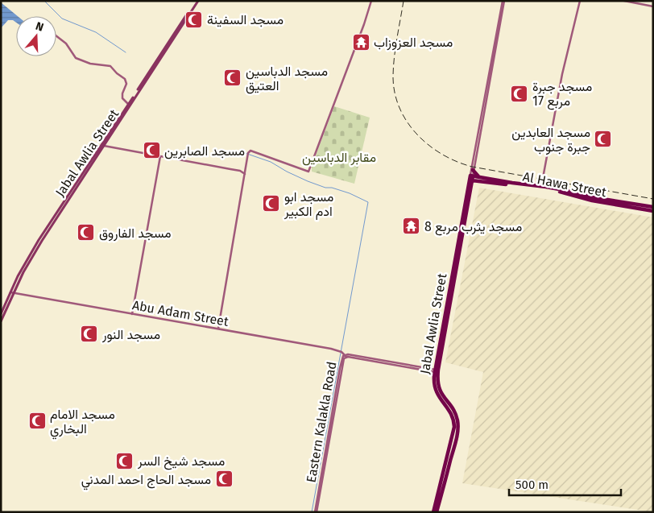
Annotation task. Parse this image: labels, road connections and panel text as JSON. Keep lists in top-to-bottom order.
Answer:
{
  "streets": {
    "highway": ["Jabal Awlia Street", "Al Hawa Street"],
    "street": ["Abu Adam Street", "Eastern Kalakla Road"]
  },
  "crossings": [
    ["Jabal Awlia Street", "Al Hawa Street"],
    ["Jabal Awlia Street", "Abu Adam Street"],
    ["Jabal Awlia Street", "Eastern Kalakla Road"],
    ["Abu Adam Street", "Eastern Kalakla Road"]
  ],
  "parks": ["مقابر الدباسين"],
  "places": {
    "mosque": [
      "مسجد السفينة",
      "مسجد الدباسين العتيق",
      "مسجد جبرة مربع 17",
      "مسجد العابدين جبرة جنوب",
      "مسجد الصابرين",
      "مسجد ابو ادم الكبير",
      "مسجد الفاروق",
      "مسجد النور",
      "مسجد الامام البخاري",
      "مسجد شيخ السر",
      "مسجد الحاج احمد المدني"
    ],
    "temple": ["مسجد العزوزاب", "مسجد يثرب مربع 8"]
  },
  "scale_bar": "500 m",
  "north": "top"
}
